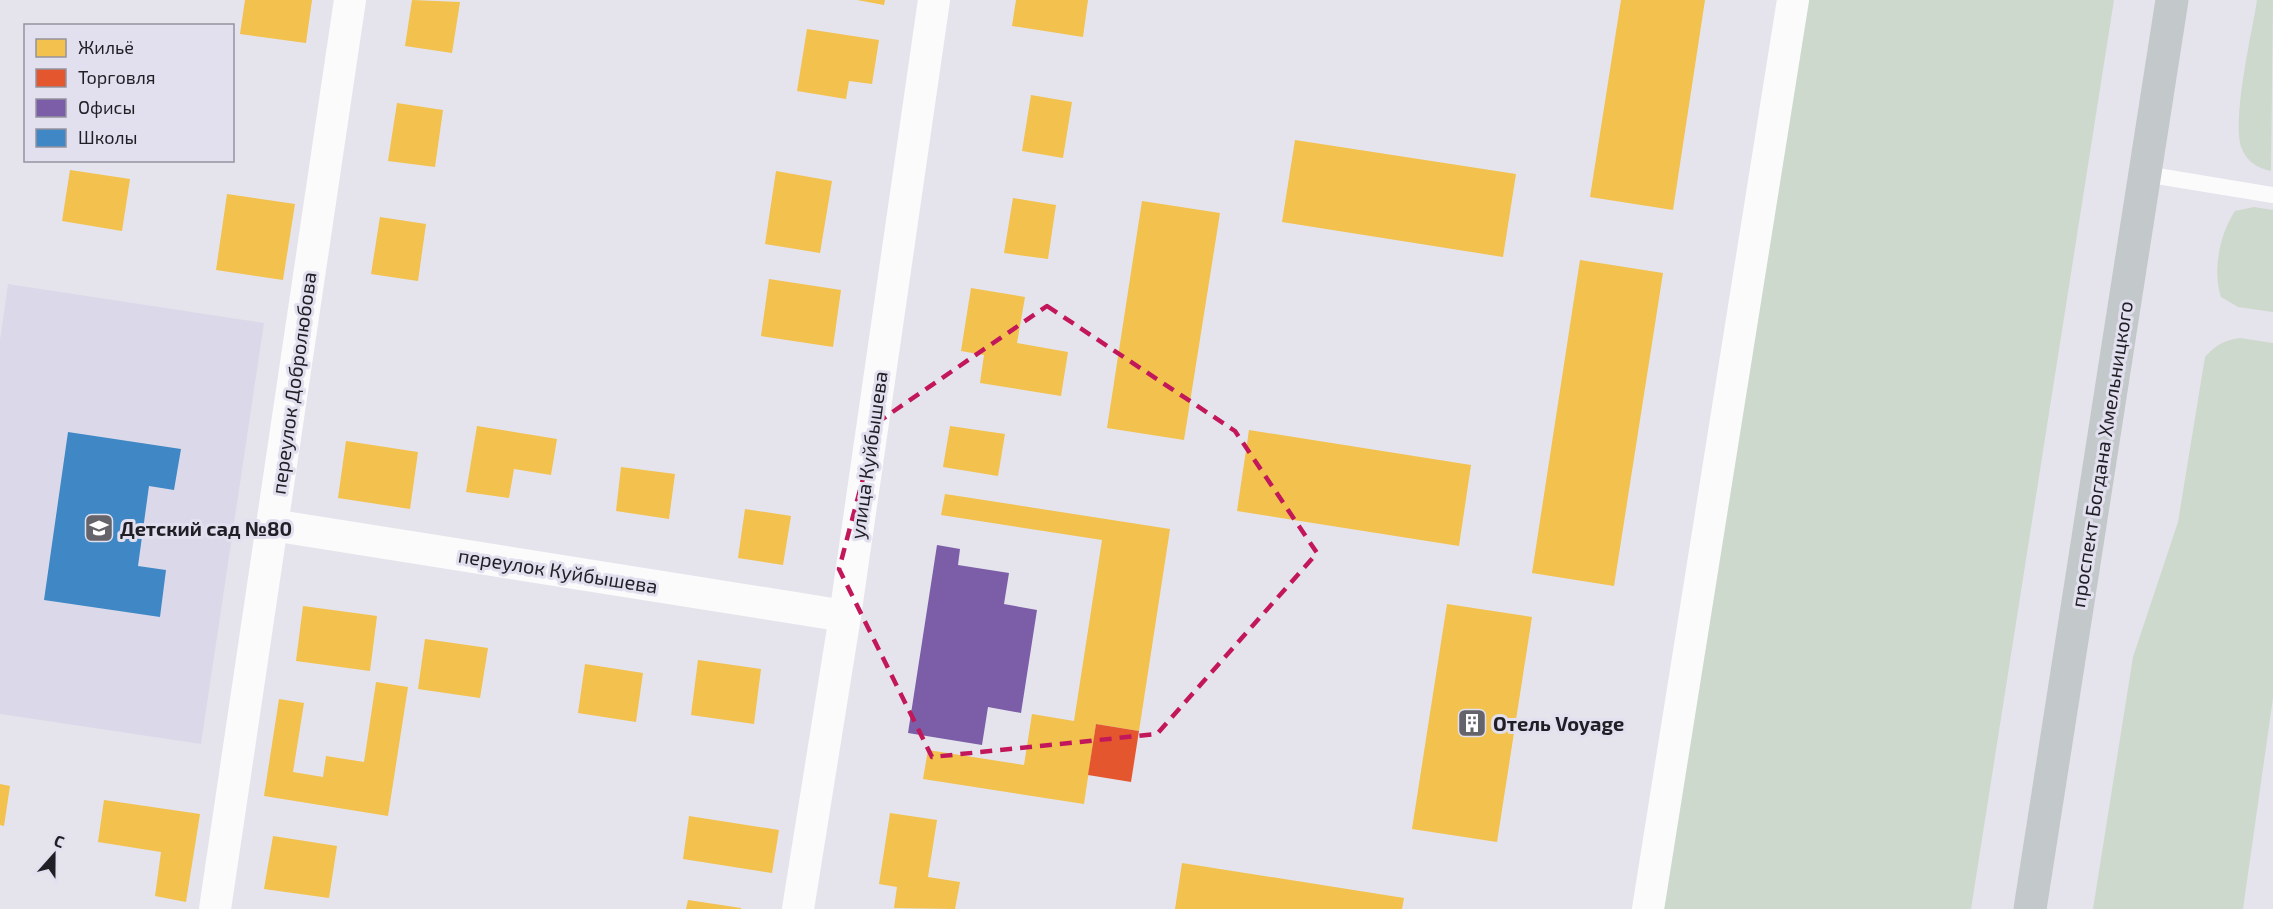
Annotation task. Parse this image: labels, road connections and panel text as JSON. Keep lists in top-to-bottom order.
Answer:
{
  "streets": {
    "main road": ["проспект Богдана Хмельницкого"],
    "street": ["переулок Добролюбова", "улица Куйбышева", "переулок Куйбышева"]
  },
  "crossings": [
    ["переулок Добролюбова", "переулок Куйбышева"],
    ["улица Куйбышева", "переулок Куйбышева"]
  ],
  "places": {
    "school or university": ["Детский сад №80"],
    "building": ["Отель Voyage"]
  },
  "legend": [
    "Жильё",
    "Торговля",
    "Офисы",
    "Школы"
  ],
  "north": "top"
}
